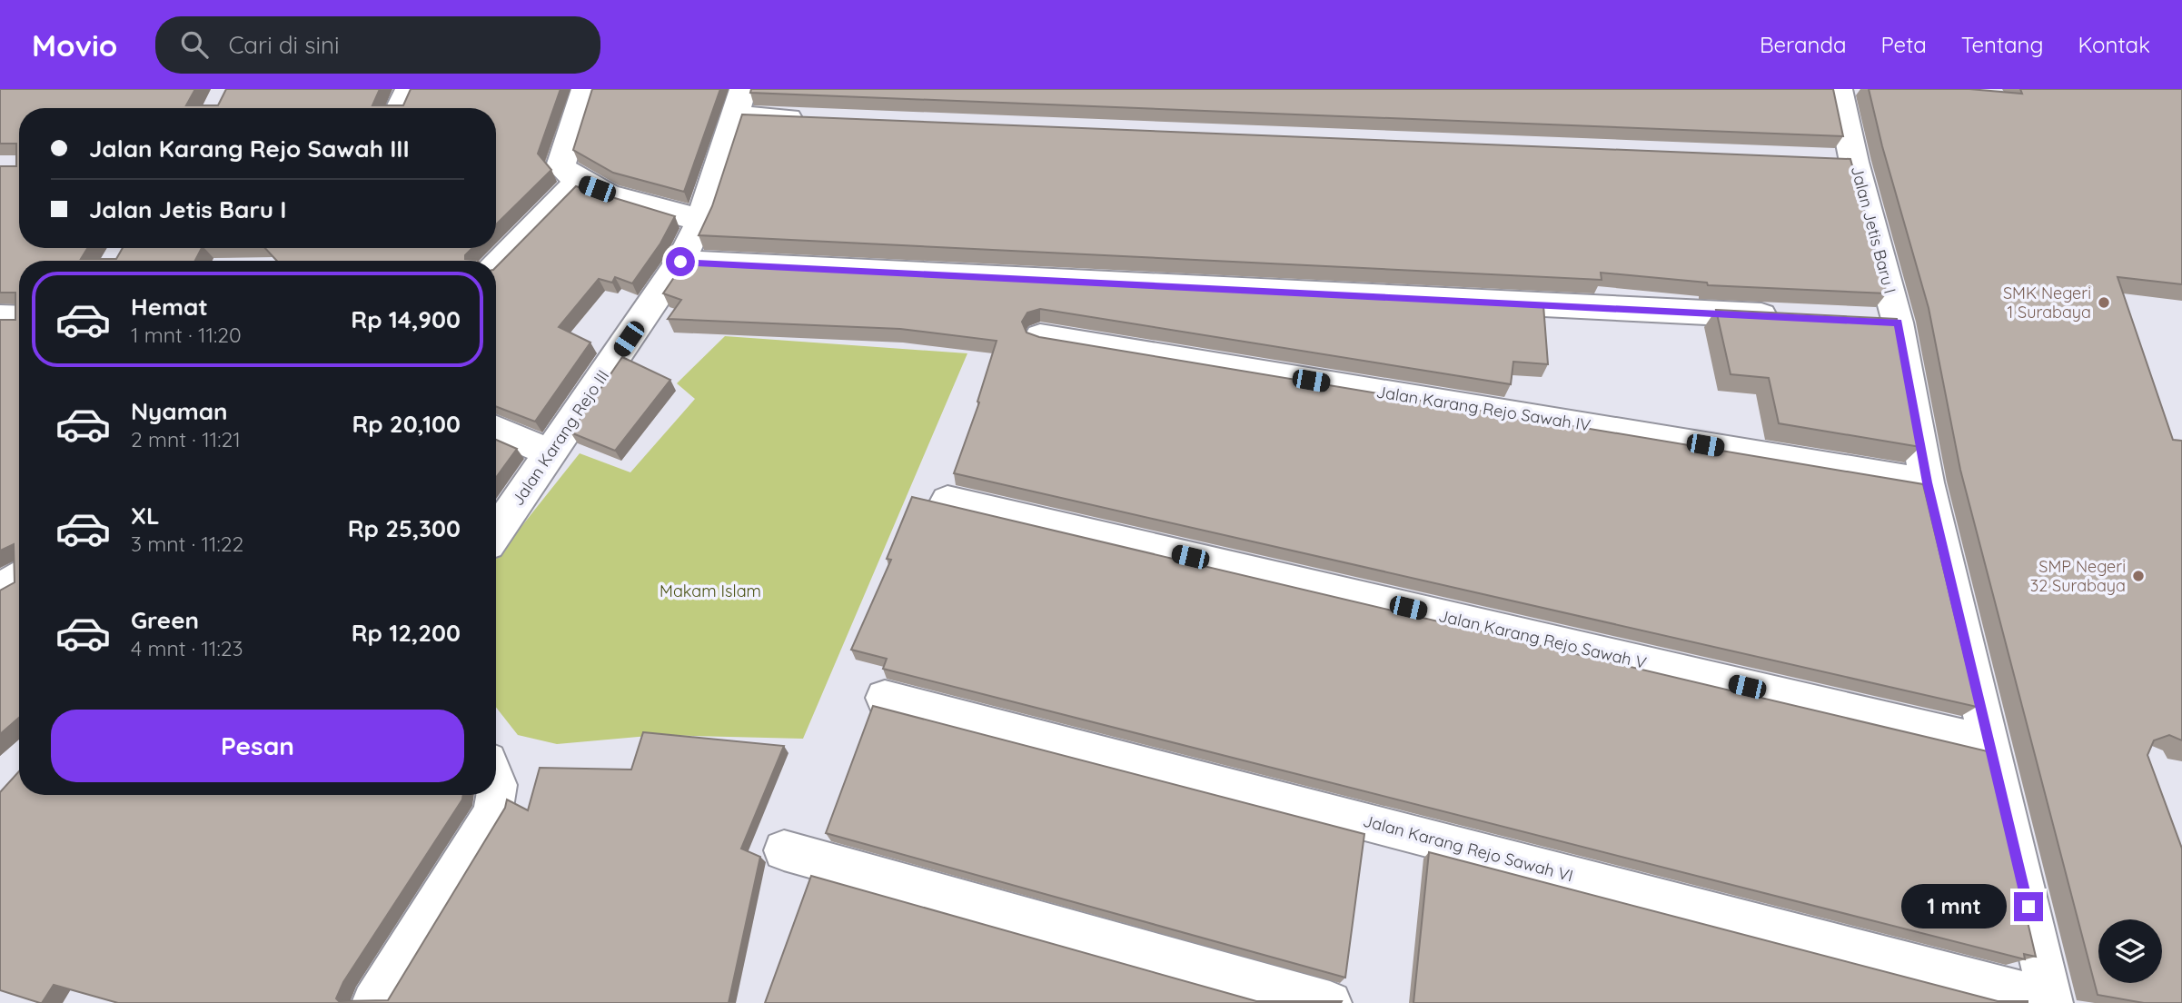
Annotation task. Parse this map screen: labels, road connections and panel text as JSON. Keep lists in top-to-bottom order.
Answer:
{
  "streets": {
    "street": [
      "Jalan Jetis Baru I",
      "Jalan Karang Rejo Sawah IV",
      "Jalan Karang Rejo III",
      "Jalan Karang Rejo Sawah V",
      "Jalan Karang Rejo Sawah VI"
    ]
  },
  "crossings": [
    ["Jalan Jetis Baru I", "Jalan Karang Rejo Sawah IV"],
    ["Jalan Jetis Baru I", "Jalan Karang Rejo Sawah V"],
    ["Jalan Jetis Baru I", "Jalan Karang Rejo Sawah VI"]
  ],
  "parks": ["Makam Islam"],
  "places": ["SMK Negeri 1 Surabaya", "SMP Negeri 32 Surabaya"],
  "page": {
    "header": "Movio",
    "search": "Cari di sini",
    "nav": [
      "Beranda",
      "Peta",
      "Tentang",
      "Kontak"
    ],
    "banner": ["Jalan Karang Rejo Sawah III", "Jalan Jetis Baru I"],
    "list": [
      {
        "name": "Hemat",
        "note": "1 mnt · 11:20",
        "value": "Rp 14,900"
      },
      {
        "name": "Nyaman",
        "note": "2 mnt · 11:21",
        "value": "Rp 20,100"
      },
      {
        "name": "XL",
        "note": "3 mnt · 11:22",
        "value": "Rp 25,300"
      },
      {
        "name": "Green",
        "note": "4 mnt · 11:23",
        "value": "Rp 12,200"
      }
    ],
    "buttons": "Pesan",
    "bubble": "1 mnt"
  }
}
